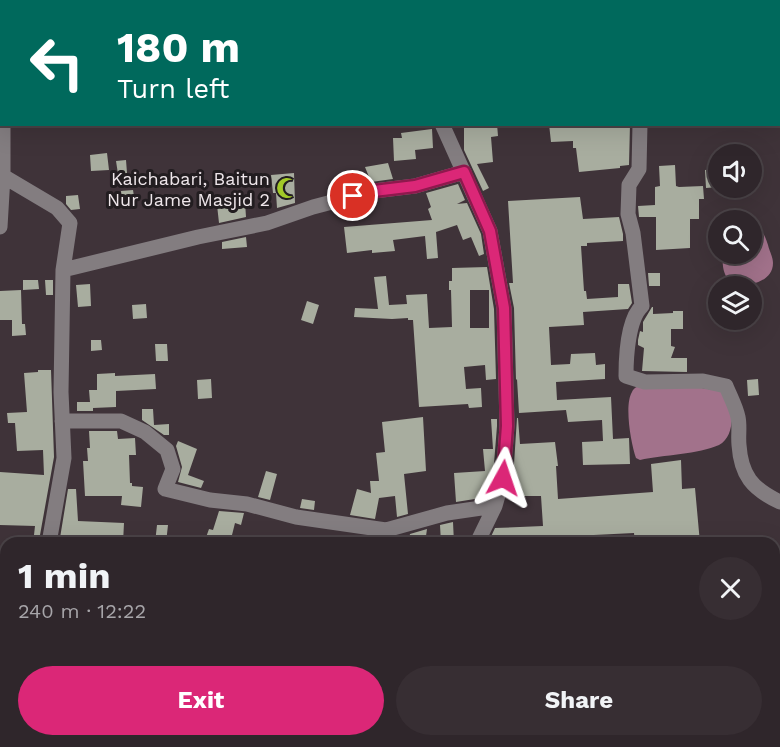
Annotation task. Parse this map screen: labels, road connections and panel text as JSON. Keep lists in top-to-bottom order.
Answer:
{
  "places": {
    "mosque": ["Kaichabari, Baitun Nur Jame Masjid 2"]
  },
  "page": {
    "turn": ["180 m", "Turn left"],
    "heading": ["1 min", "240 m · 12:22"],
    "buttons": ["Exit", "Share"]
  }
}
